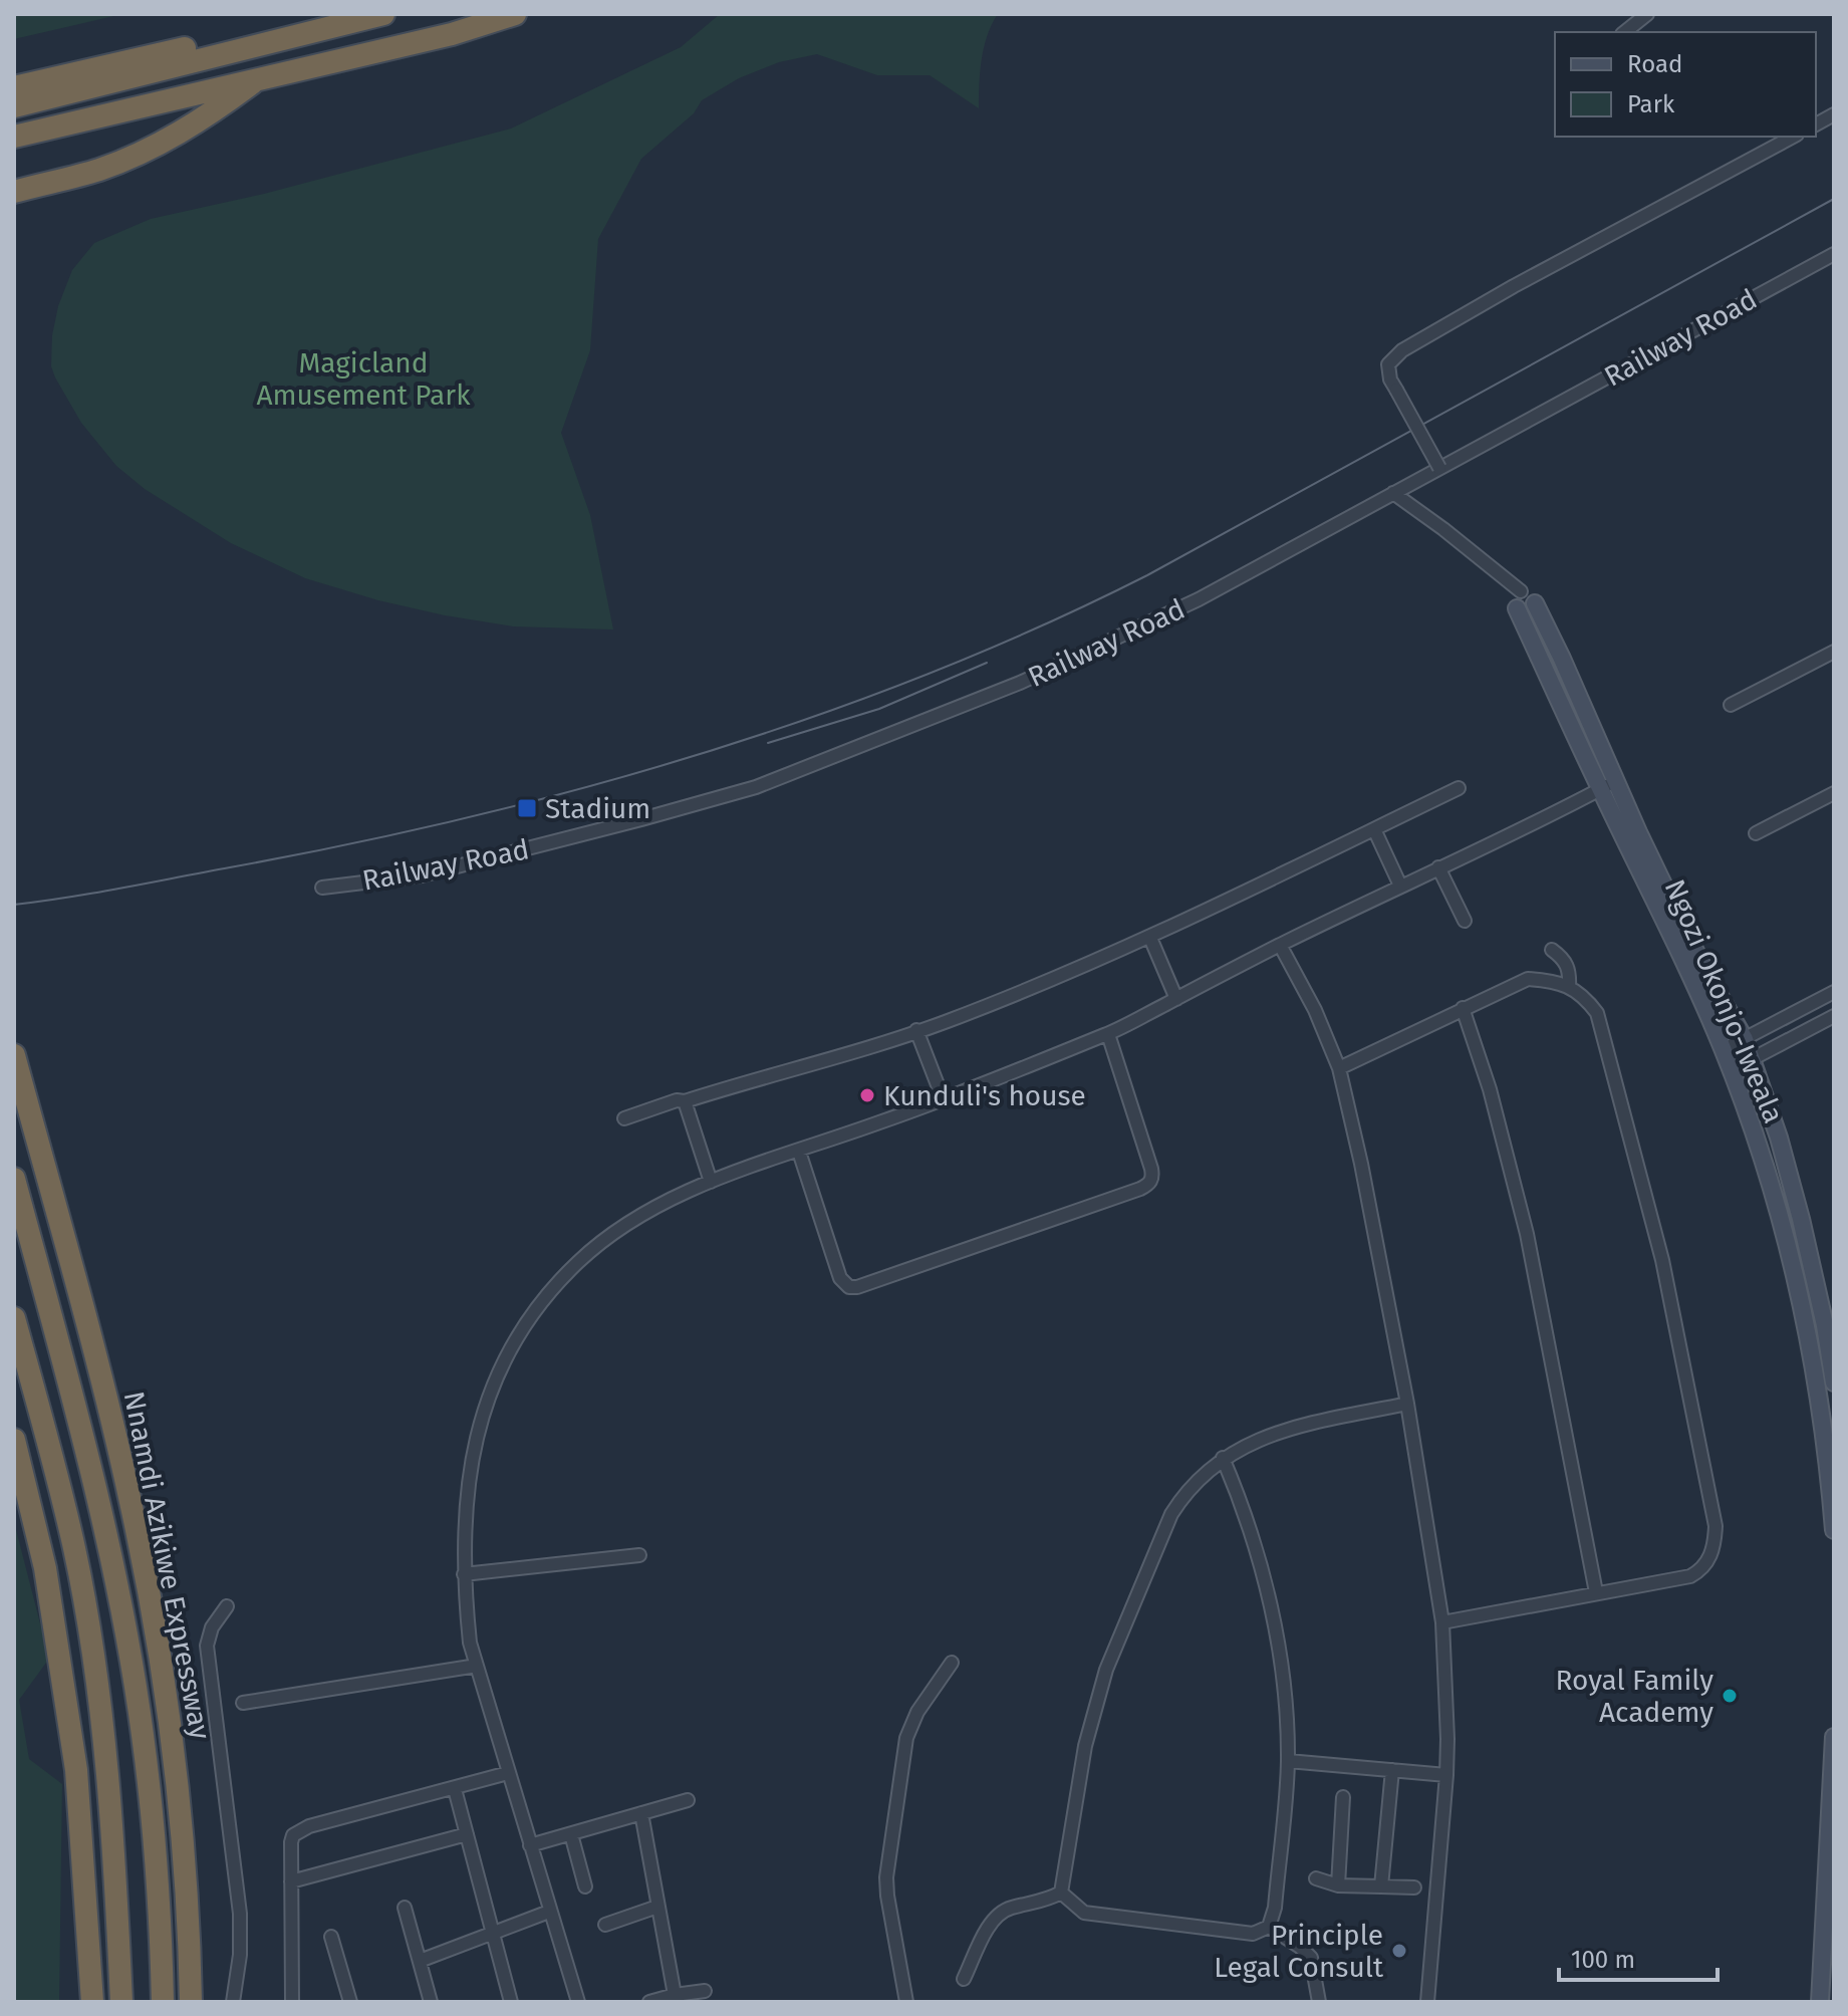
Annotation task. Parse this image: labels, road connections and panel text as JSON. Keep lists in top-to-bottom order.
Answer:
{
  "streets": {
    "highway": ["Nnamdi Azikiwe Expressway"],
    "street": ["Railway Road", "Ngozi Okonjo-Iweala"]
  },
  "parks": ["Magicland Amusement Park"],
  "places": {
    "transit": ["Stadium"],
    "other": ["Kunduli's house", "Royal Family Academy", "Principle Legal Consult"]
  },
  "legend": ["Road", "Park"],
  "scale_bar": "100 m"
}
